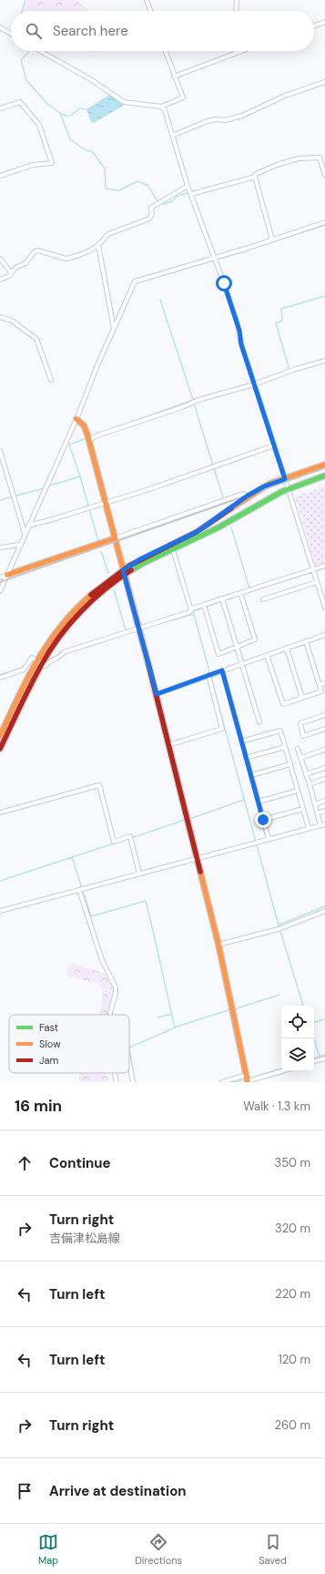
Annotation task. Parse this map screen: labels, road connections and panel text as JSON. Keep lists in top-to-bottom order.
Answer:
{
  "legend": ["Fast", "Slow", "Jam"],
  "page": {
    "search": "Search here",
    "heading": ["16 min", "Walk · 1.3 km"],
    "list": [
      ["Continue", "350 m"],
      ["Turn right", "吉備津松島線", "320 m"],
      ["Turn left", "220 m"],
      ["Turn left", "120 m"],
      ["Turn right", "260 m"],
      "Arrive at destination"
    ],
    "nav": ["Map", "Directions", "Saved"]
  }
}
